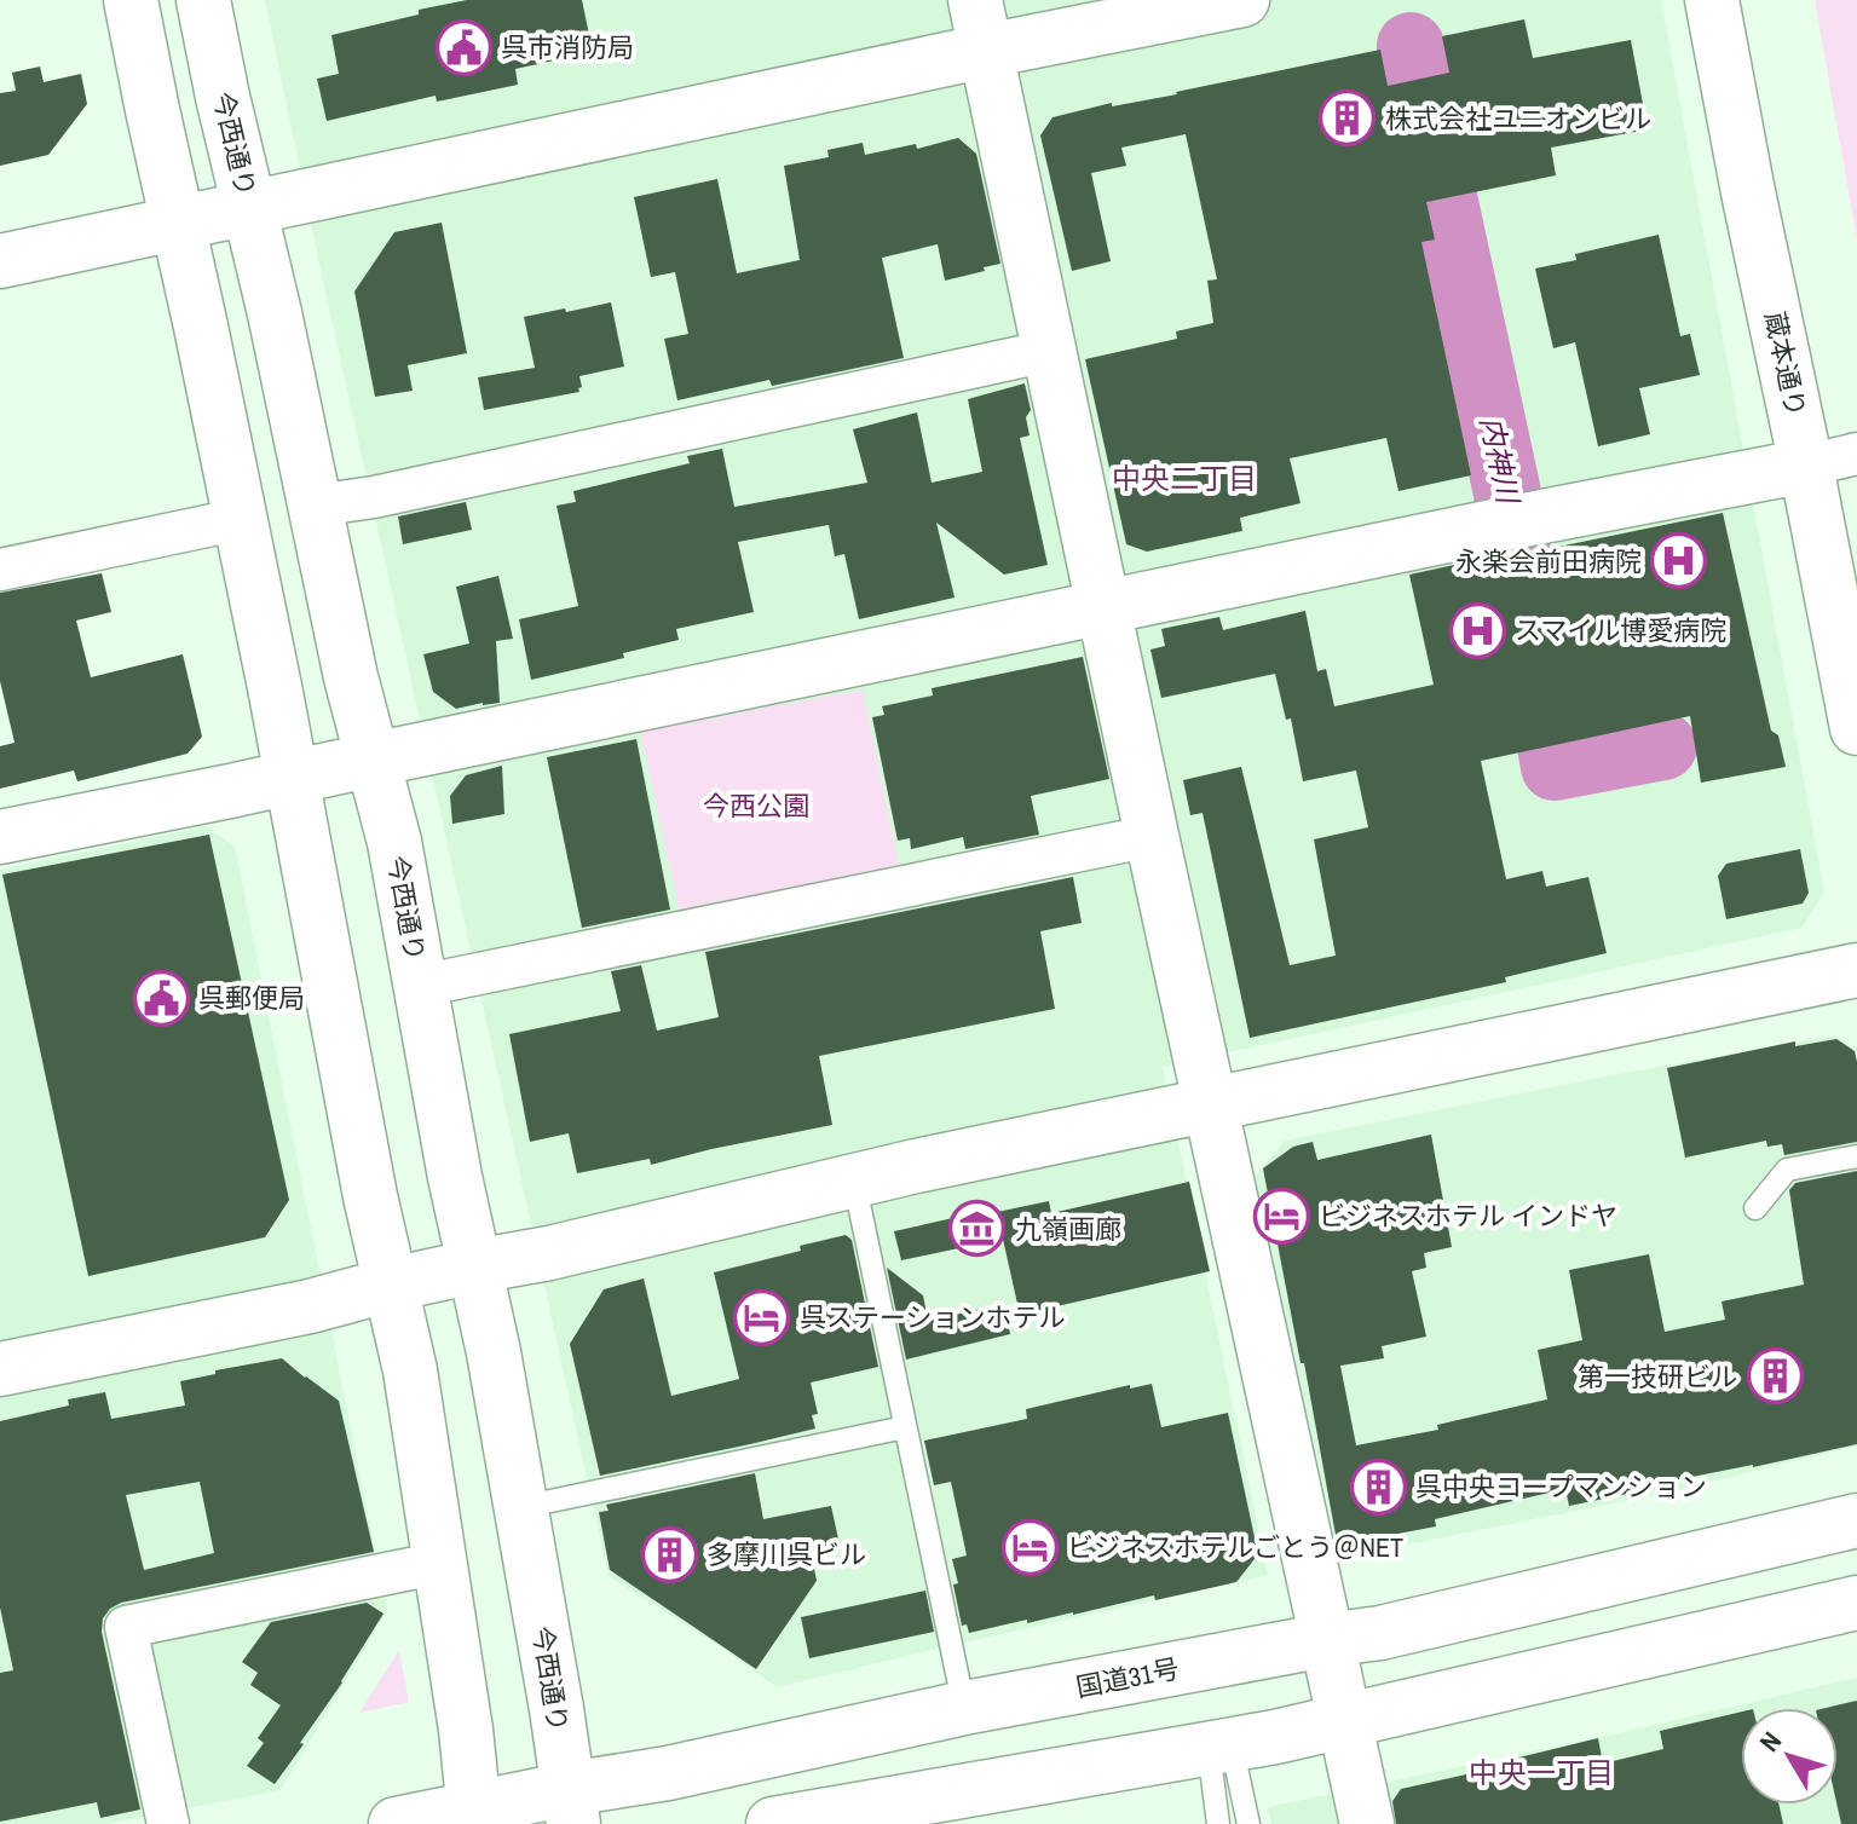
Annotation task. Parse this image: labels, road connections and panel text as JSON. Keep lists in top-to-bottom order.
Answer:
{
  "streets": {
    "main road": ["今西通り", "蔵本通り", "国道31号"]
  },
  "crossings": [
    ["今西通り", "国道31号"]
  ],
  "districts": ["中央二丁目", "中央一丁目"],
  "water": ["内神川"],
  "parks": ["今西公園"],
  "places": {
    "public building": ["呉市消防局", "呉郵便局"],
    "building": [
      "株式会社ユニオンビル",
      "第一技研ビル",
      "呉中央コープマンション",
      "多摩川呉ビル"
    ],
    "hospital": ["永楽会前田病院", "スマイル博愛病院"],
    "hotel": ["ビジネスホテル インドヤ", "呉ステーションホテル", "ビジネスホテルごとう＠NET"],
    "museum": ["九嶺画廊"]
  },
  "north": "top left"
}
